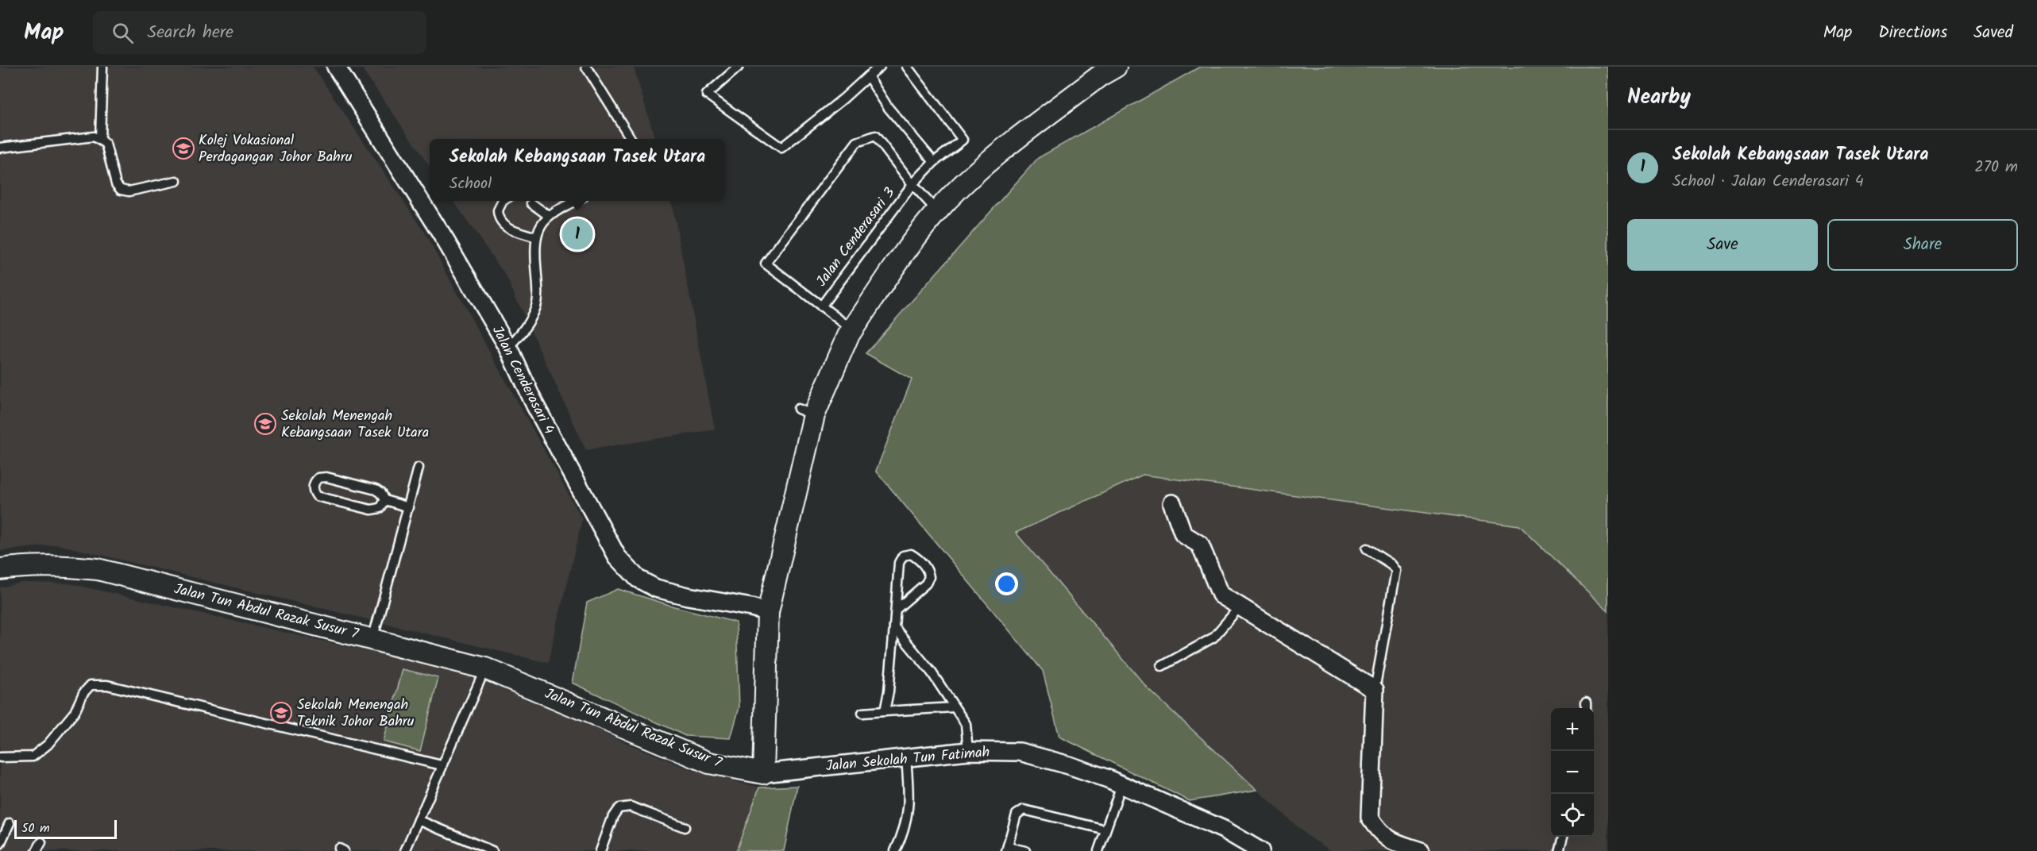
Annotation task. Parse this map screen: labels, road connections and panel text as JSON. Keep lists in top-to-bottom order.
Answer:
{
  "streets": {
    "street": ["Jalan Cenderasari 4", "Jalan Tun Abdul Razak Susur 7", "Jalan Sekolah Tun Fatimah"],
    "lane": ["Jalan Cenderasari 3"]
  },
  "crossings": [
    ["Jalan Tun Abdul Razak Susur 7", "Jalan Sekolah Tun Fatimah"]
  ],
  "places": {
    "school or university": ["Kolej Vokasional Perdagangan Johor Bahru", "Sekolah Menengah Kebangsaan Tasek Utara", "Sekolah Menengah Teknik Johor Bahru"]
  },
  "scale_bar": "50 m",
  "page": {
    "header": "Map",
    "search": "Search here",
    "nav": ["Map", "Directions", "Saved"],
    "heading": "Nearby",
    "list": [
      {
        "mark": "1",
        "name": "Sekolah Kebangsaan Tasek Utara",
        "note": "School · Jalan Cenderasari 4",
        "value": "270 m"
      }
    ],
    "popup": ["Sekolah Kebangsaan Tasek Utara", "School"],
    "buttons": ["Save", "Share"],
    "pins": "1",
    "map_buttons": ["+", "−"],
    "scale": "50 m"
  }
}
